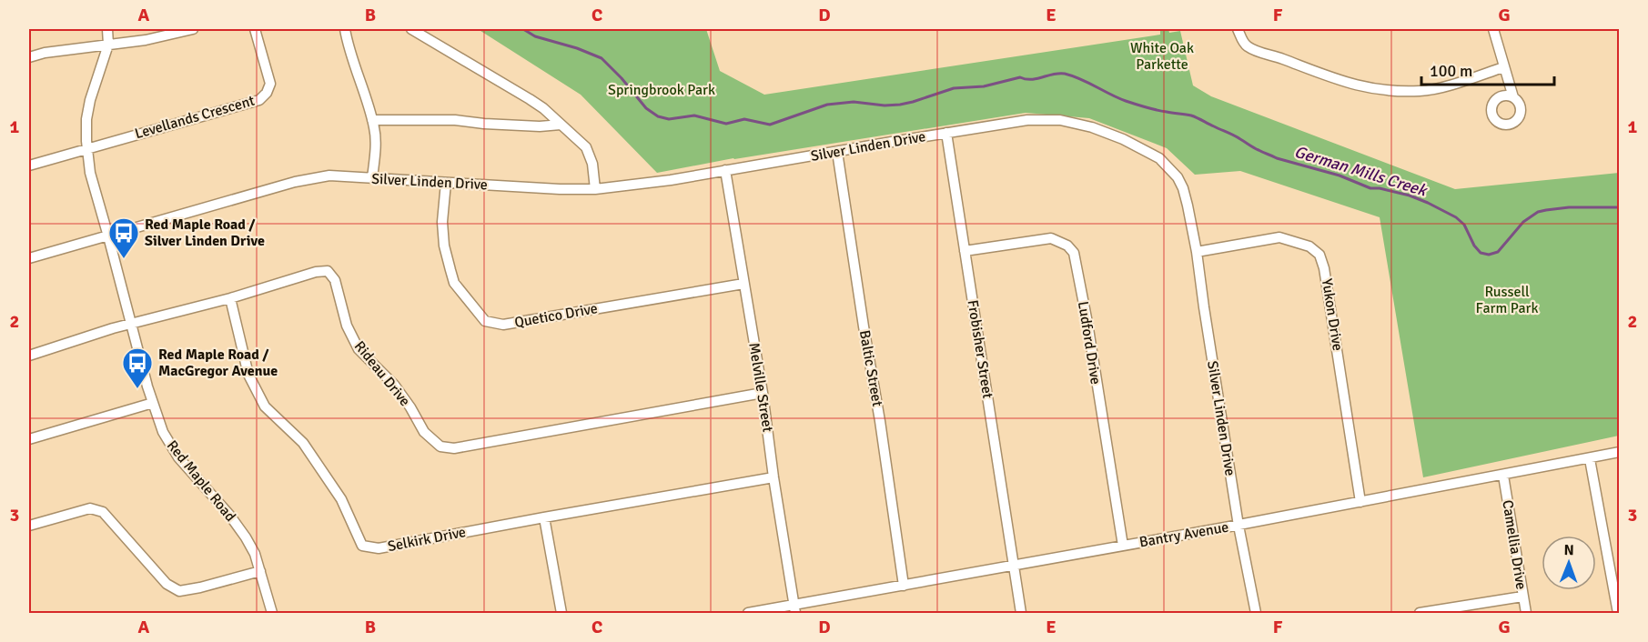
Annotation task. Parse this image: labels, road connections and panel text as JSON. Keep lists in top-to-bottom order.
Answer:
{
  "streets": {
    "street": [
      "Levellands Crescent",
      "Silver Linden Drive",
      "Yukon Drive",
      "Quetico Drive",
      "Ludford Drive",
      "Frobisher Street",
      "Baltic Street",
      "Rideau Drive",
      "Melville Street",
      "Red Maple Road",
      "Bantry Avenue",
      "Selkirk Drive",
      "Camellia Drive"
    ]
  },
  "crossings": [
    ["Levellands Crescent", "Red Maple Road"],
    ["Silver Linden Drive", "Yukon Drive"],
    ["Silver Linden Drive", "Quetico Drive"],
    ["Silver Linden Drive", "Frobisher Street"],
    ["Silver Linden Drive", "Baltic Street"],
    ["Silver Linden Drive", "Melville Street"],
    ["Silver Linden Drive", "Red Maple Road"],
    ["Silver Linden Drive", "Bantry Avenue"],
    ["Yukon Drive", "Bantry Avenue"],
    ["Quetico Drive", "Melville Street"],
    ["Ludford Drive", "Frobisher Street"],
    ["Ludford Drive", "Bantry Avenue"],
    ["Frobisher Street", "Bantry Avenue"],
    ["Baltic Street", "Bantry Avenue"],
    ["Rideau Drive", "Melville Street"],
    ["Rideau Drive", "Red Maple Road"],
    ["Rideau Drive", "Selkirk Drive"],
    ["Melville Street", "Bantry Avenue"],
    ["Melville Street", "Selkirk Drive"],
    ["Bantry Avenue", "Camellia Drive"]
  ],
  "water": ["German Mills Creek"],
  "parks": ["White Oak Parkette", "Springbrook Park", "Russell Farm Park"],
  "places": {
    "bus stop": ["Red Maple Road / Silver Linden Drive", "Red Maple Road / MacGregor Avenue"]
  },
  "scale_bar": "100 m",
  "north": "top",
  "grid": {
    "columns": [
      "A",
      "B",
      "C",
      "D",
      "E",
      "F",
      "G"
    ],
    "rows": ["1", "2", "3"]
  }
}
